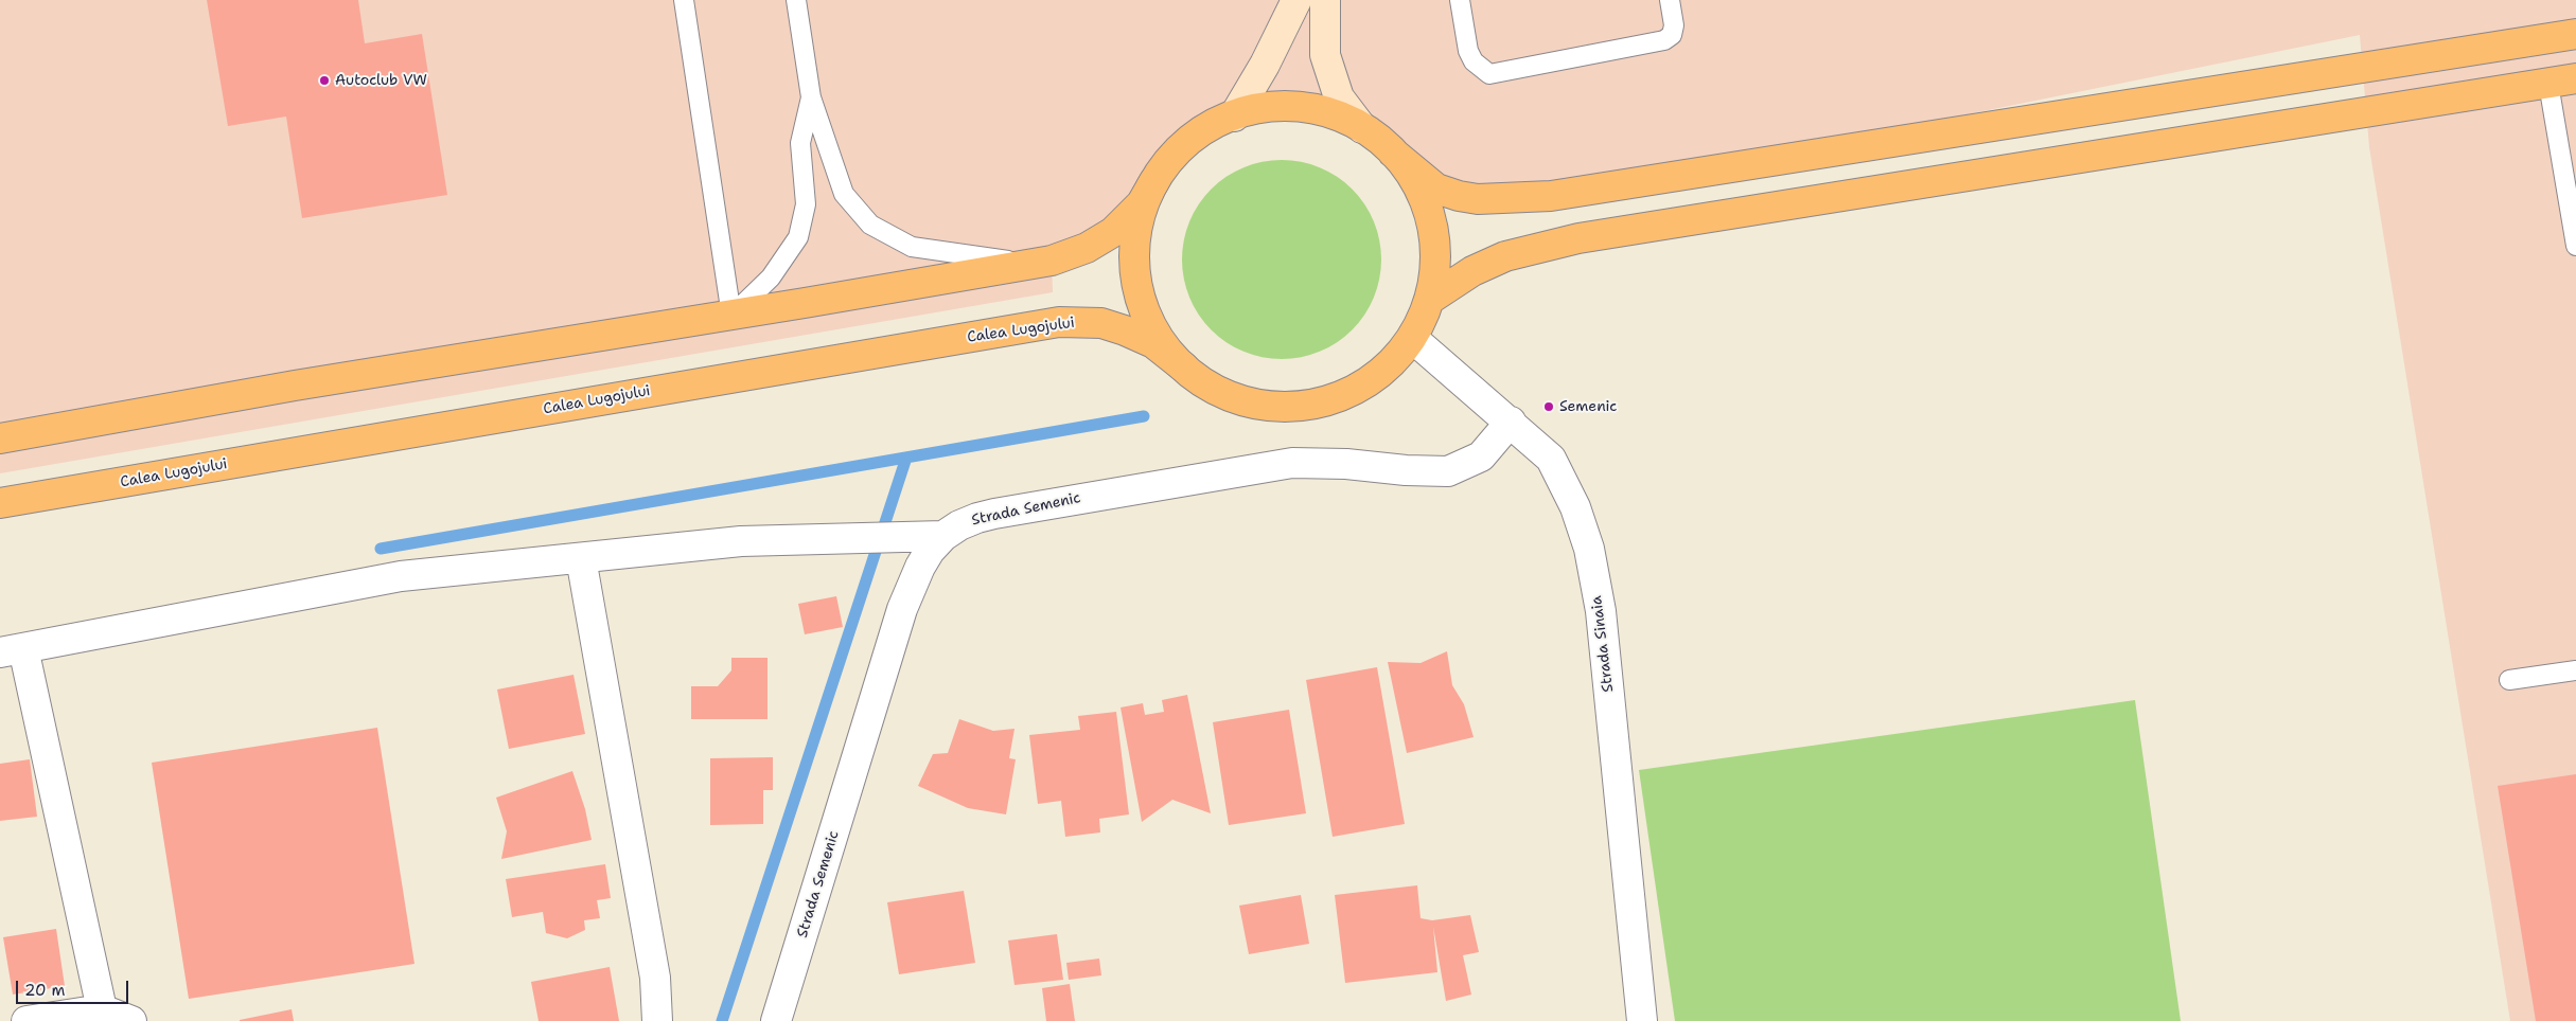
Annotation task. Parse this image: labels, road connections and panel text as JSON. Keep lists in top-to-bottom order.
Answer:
{
  "streets": {
    "main road": ["Calea Lugojului"],
    "street": ["Strada Semenic", "Strada Sinaia"]
  },
  "crossings": [
    ["Strada Semenic", "Strada Sinaia"]
  ],
  "places": ["Autoclub VW", "Semenic"],
  "scale_bar": "20 m"
}
